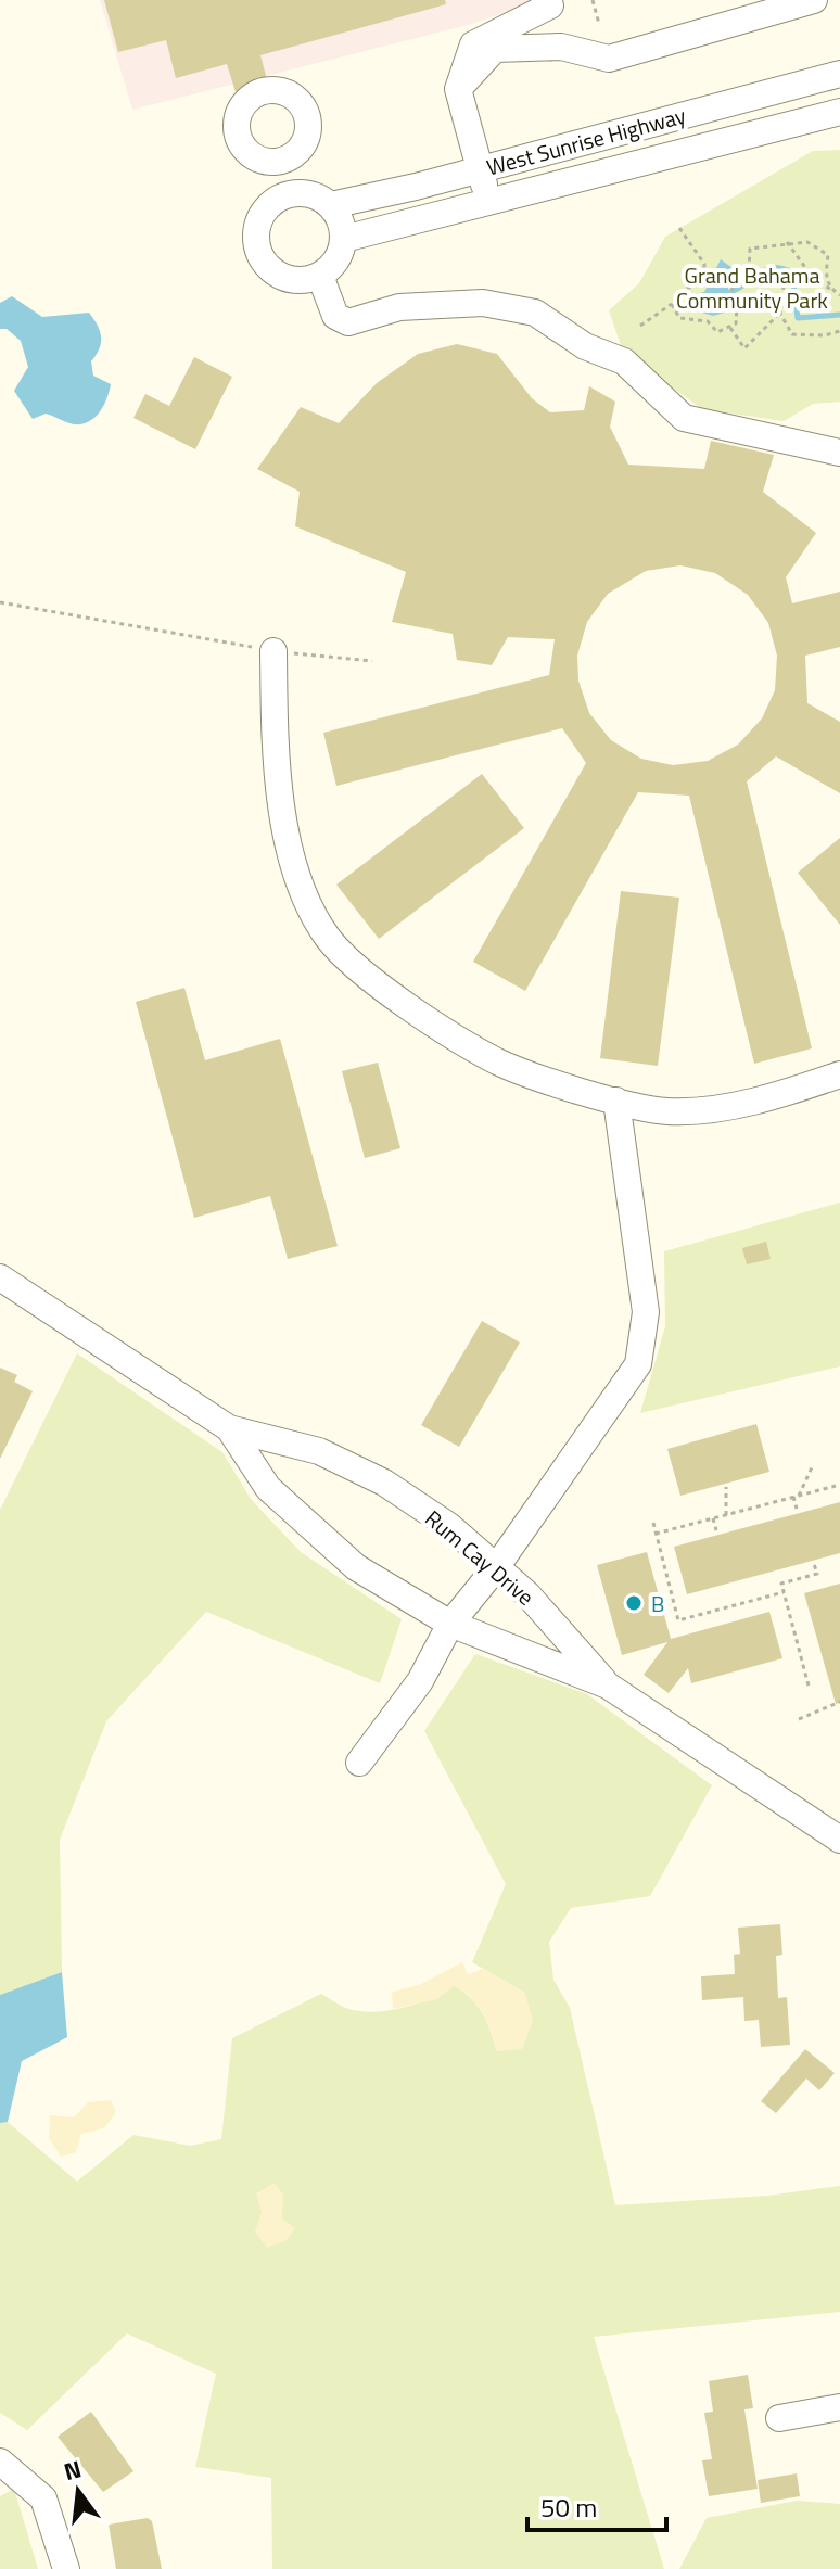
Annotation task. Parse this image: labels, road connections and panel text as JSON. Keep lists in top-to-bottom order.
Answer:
{
  "streets": {
    "street": ["West Sunrise Highway", "Rum Cay Drive"]
  },
  "parks": ["Grand Bahama Community Park"],
  "places": ["B"],
  "scale_bar": "50 m",
  "north": "top"
}
